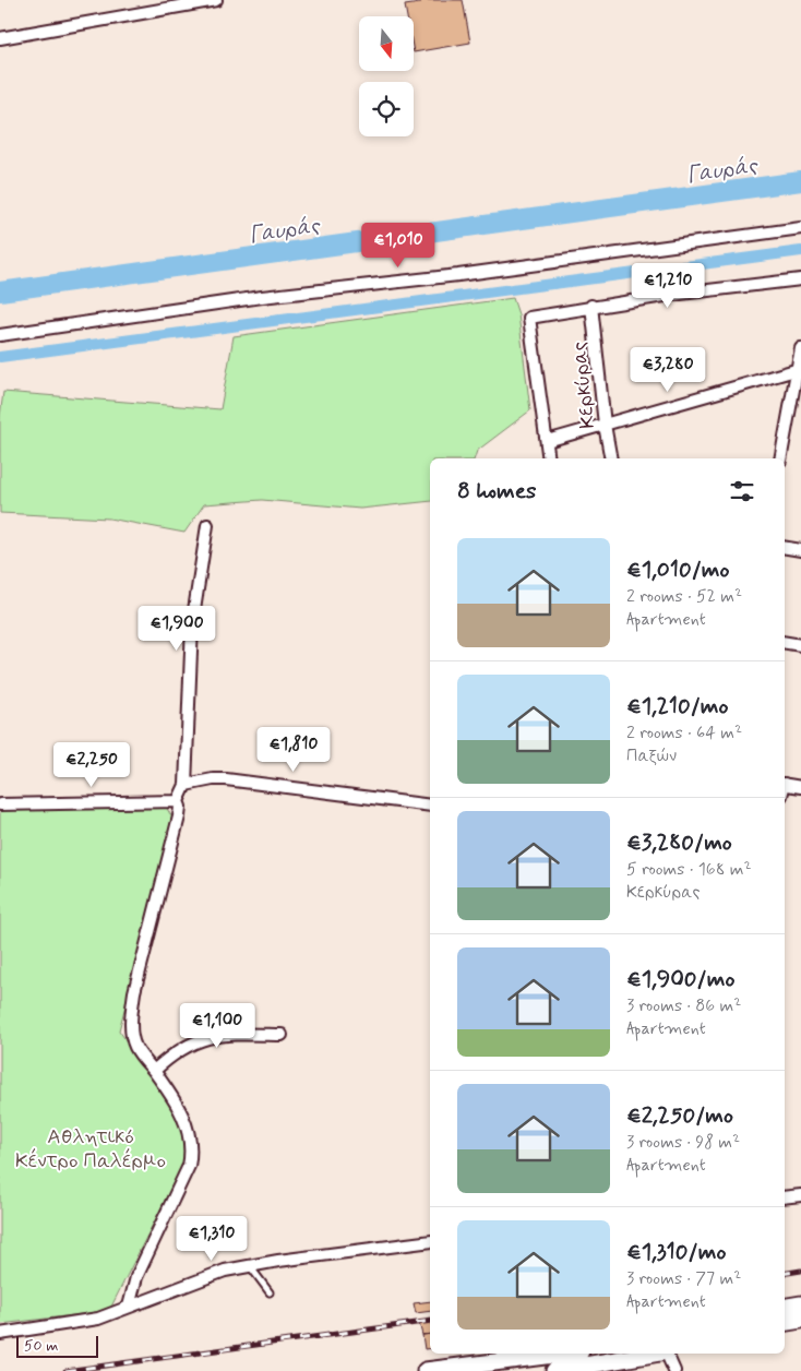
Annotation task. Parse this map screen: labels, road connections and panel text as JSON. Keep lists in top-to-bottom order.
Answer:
{
  "streets": {
    "street": ["Κερκύρας"]
  },
  "water": ["Γαυράς"],
  "parks": ["Αθλητικό Κέντρο Παλέρμο"],
  "scale_bar": "50 m",
  "north": "bottom",
  "page": {
    "price": [
      "€1,010",
      "€1,210",
      "€3,280",
      "€1,900",
      "€1,810",
      "€2,250",
      "€1,100",
      "€1,310"
    ],
    "heading": "8 homes",
    "list": [
      {
        "name": "€1,010/mo",
        "note": "2 rooms · 52 m² · Apartment"
      },
      {
        "name": "€1,210/mo",
        "note": "2 rooms · 64 m² · Παξών"
      },
      {
        "name": "€3,280/mo",
        "note": "5 rooms · 168 m² · Κερκύρας"
      },
      {
        "name": "€1,900/mo",
        "note": "3 rooms · 86 m² · Apartment"
      },
      {
        "name": "€2,250/mo",
        "note": "3 rooms · 98 m² · Apartment"
      },
      {
        "name": "€1,310/mo",
        "note": "3 rooms · 77 m² · Apartment"
      }
    ],
    "scale": "50 m"
  }
}
